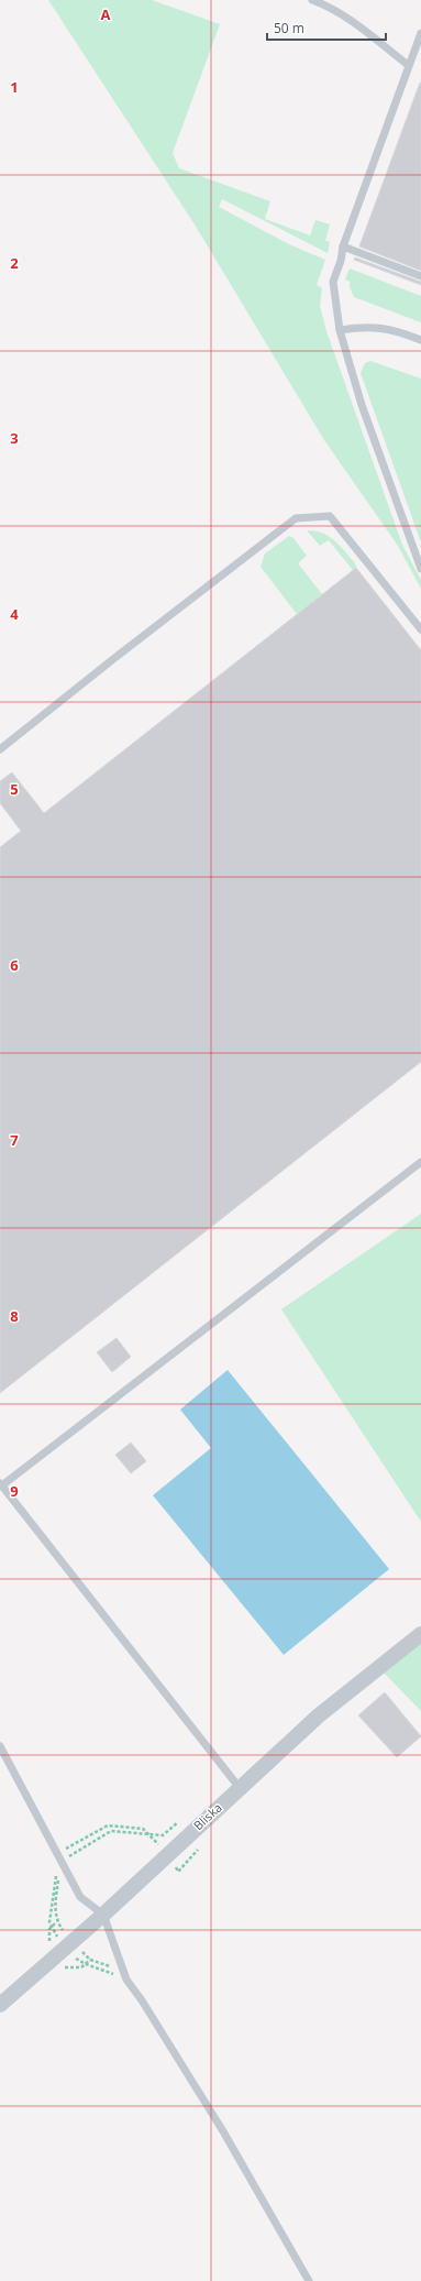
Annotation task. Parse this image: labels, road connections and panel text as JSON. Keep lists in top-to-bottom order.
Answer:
{
  "streets": {
    "street": ["Bliska"]
  },
  "scale_bar": "50 m",
  "grid": {
    "columns": ["A"],
    "rows": [
      "1",
      "2",
      "3",
      "4",
      "5",
      "6",
      "7",
      "8",
      "9"
    ]
  }
}
